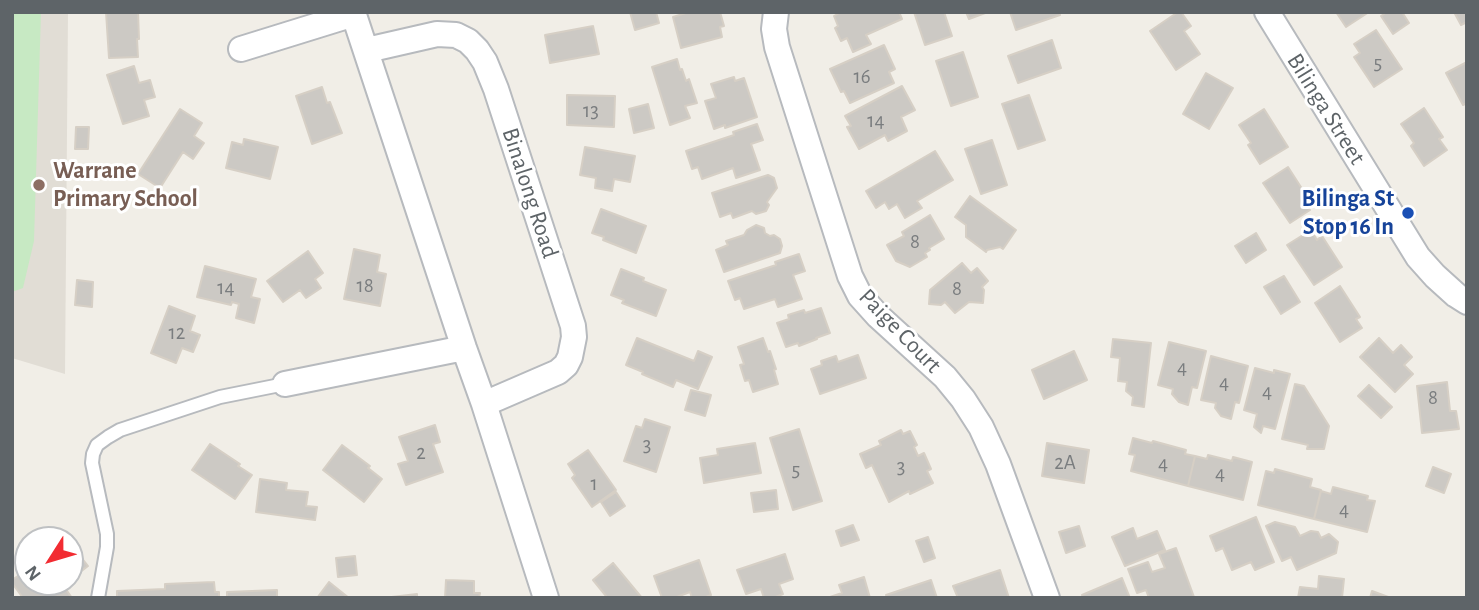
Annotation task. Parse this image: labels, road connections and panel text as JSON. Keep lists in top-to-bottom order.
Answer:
{
  "streets": {
    "street": ["Bilinga Street", "Binalong Road", "Paige Court"]
  },
  "places": ["Warrane Primary School", "Bilinga St Stop 16 In"],
  "house_numbers": [
    "5",
    "16",
    "13",
    "14",
    "8",
    "18",
    "14",
    "8",
    "12",
    "4",
    "4",
    "4",
    "8",
    "3",
    "2",
    "2A",
    "4",
    "3",
    "5",
    "4",
    "1",
    "4"
  ],
  "north": "bottom left"
}
